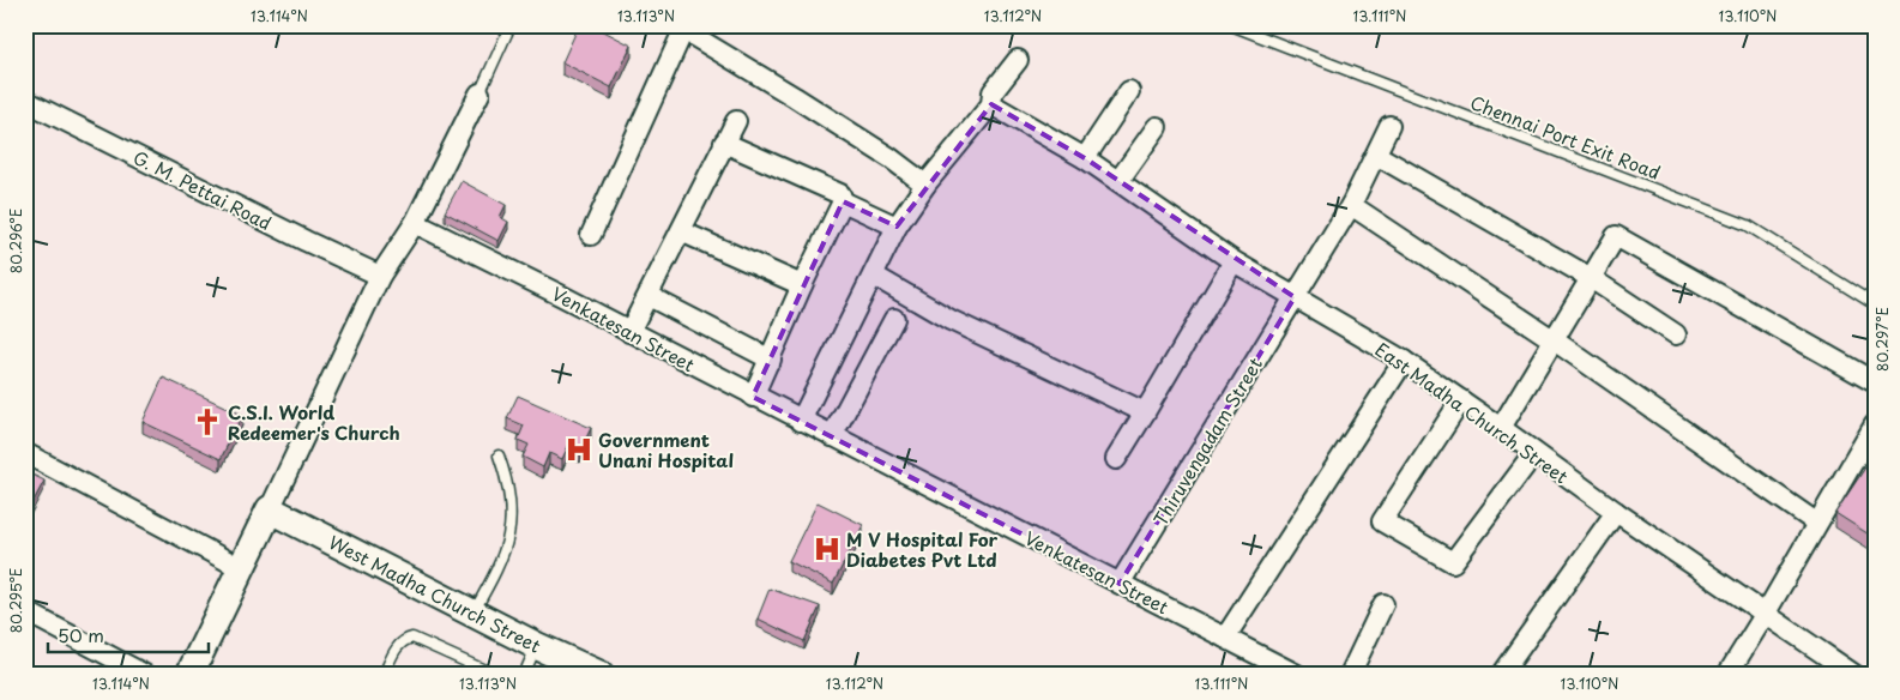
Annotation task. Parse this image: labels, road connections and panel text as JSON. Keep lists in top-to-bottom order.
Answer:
{
  "streets": {
    "main road": ["West Madha Church Street"],
    "street": [
      "G. M. Pettai Road",
      "Venkatesan Street",
      "East Madha Church Street",
      "Thiruvengadam Street"
    ],
    "lane": ["Chennai Port Exit Road"]
  },
  "crossings": [
    ["Venkatesan Street", "Thiruvengadam Street"],
    ["East Madha Church Street", "Thiruvengadam Street"]
  ],
  "places": {
    "church": ["C.S.I. World Redeemer's Church"],
    "hospital": ["Government Unani Hospital", "M V Hospital For Diabetes Pvt Ltd"]
  },
  "scale_bar": "50 m",
  "coordinates": [
    "13.114°N",
    "13.113°N",
    "13.112°N",
    "13.111°N",
    "13.110°N",
    "80.296°E",
    "80.297°E",
    "80.295°E"
  ]
}
